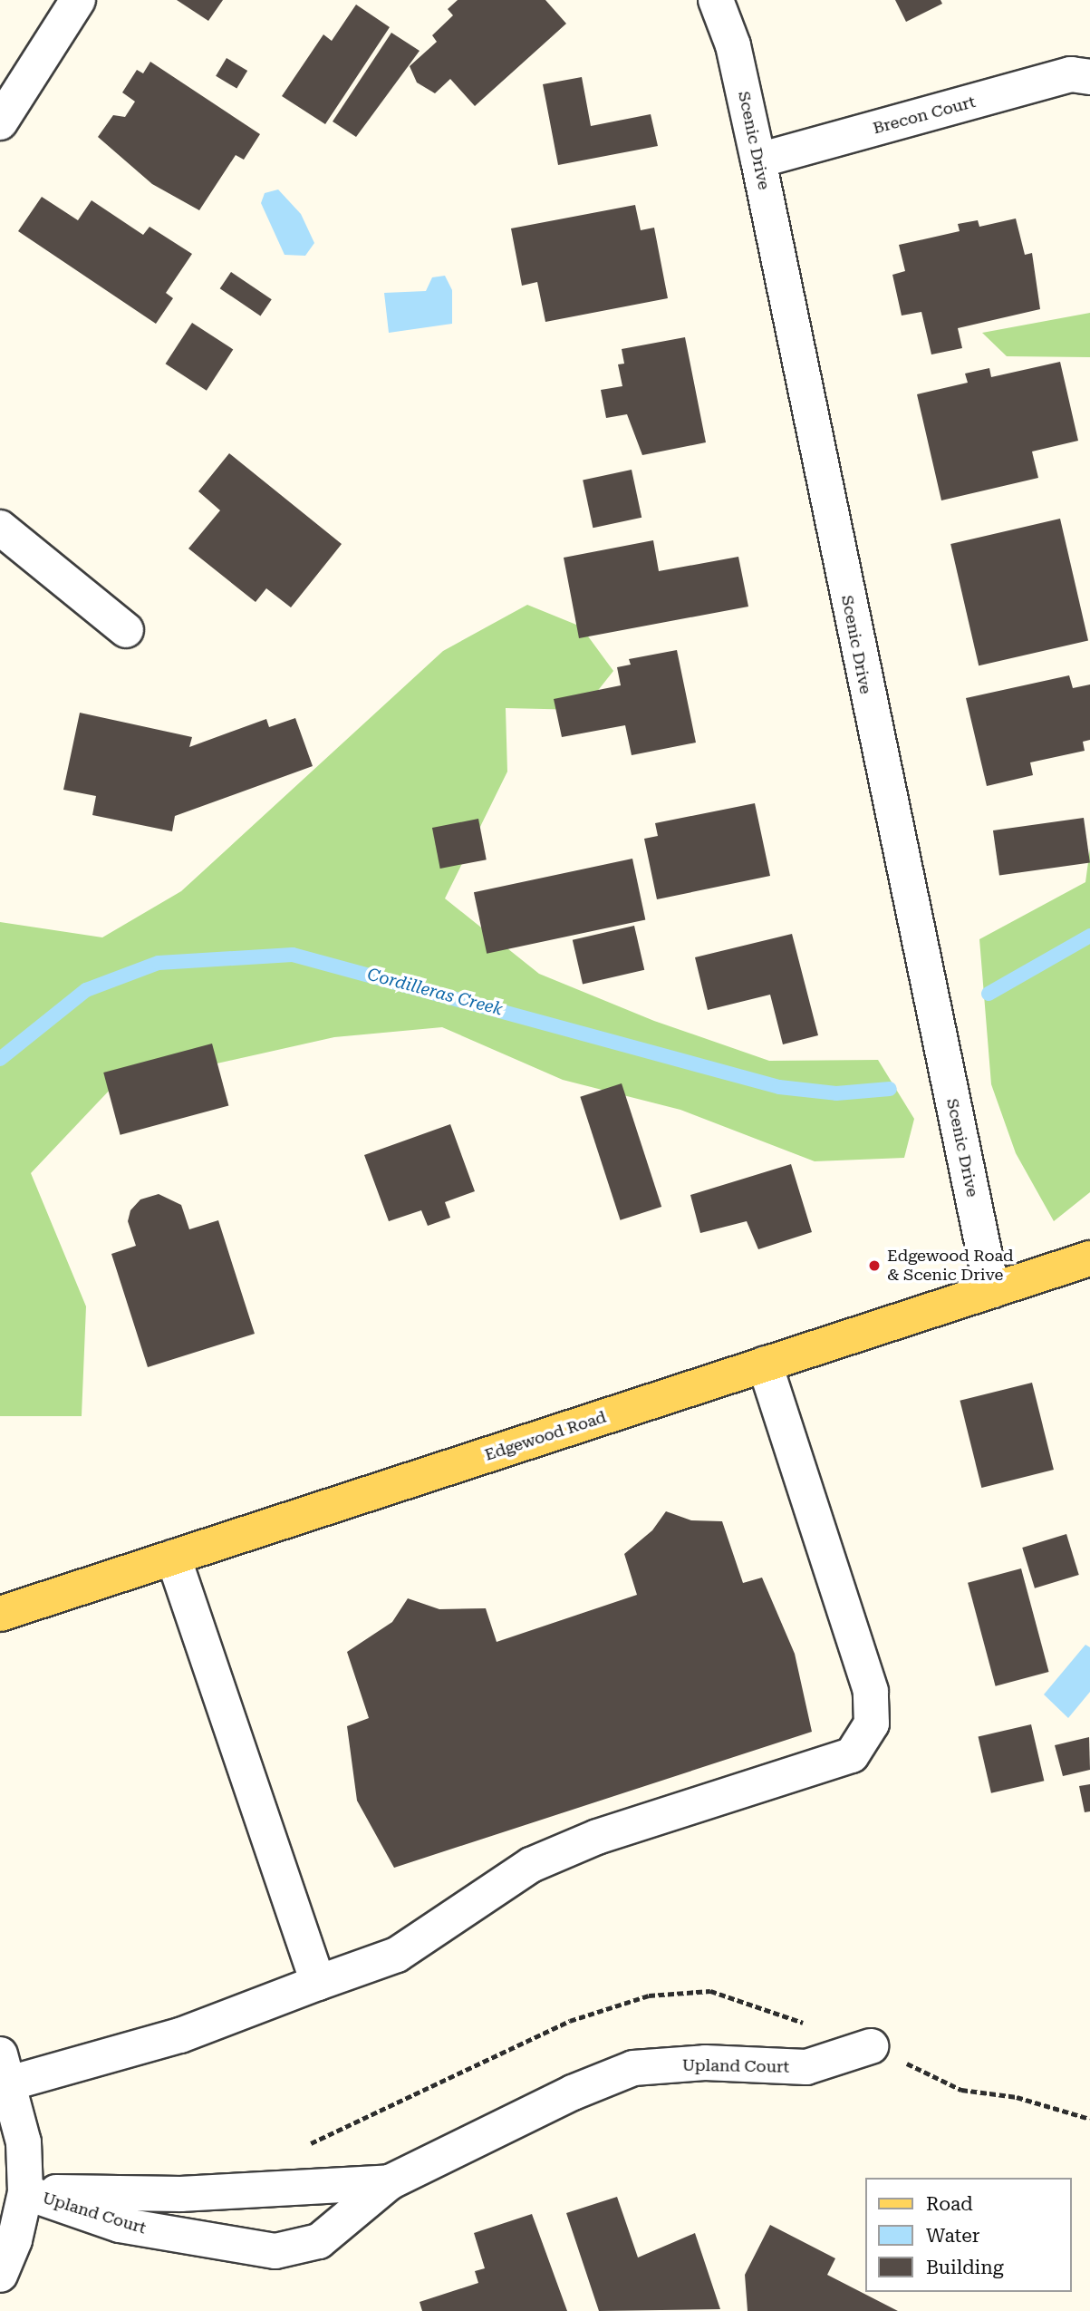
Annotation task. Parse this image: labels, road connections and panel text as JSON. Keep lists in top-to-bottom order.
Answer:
{
  "streets": {
    "main road": ["Edgewood Road"],
    "street": ["Brecon Court", "Scenic Drive", "Upland Court"]
  },
  "crossings": [
    ["Brecon Court", "Scenic Drive"],
    ["Scenic Drive", "Edgewood Road"]
  ],
  "water": ["Cordilleras Creek"],
  "places": ["Edgewood Road & Scenic Drive"],
  "legend": ["Road", "Water", "Building"]
}
